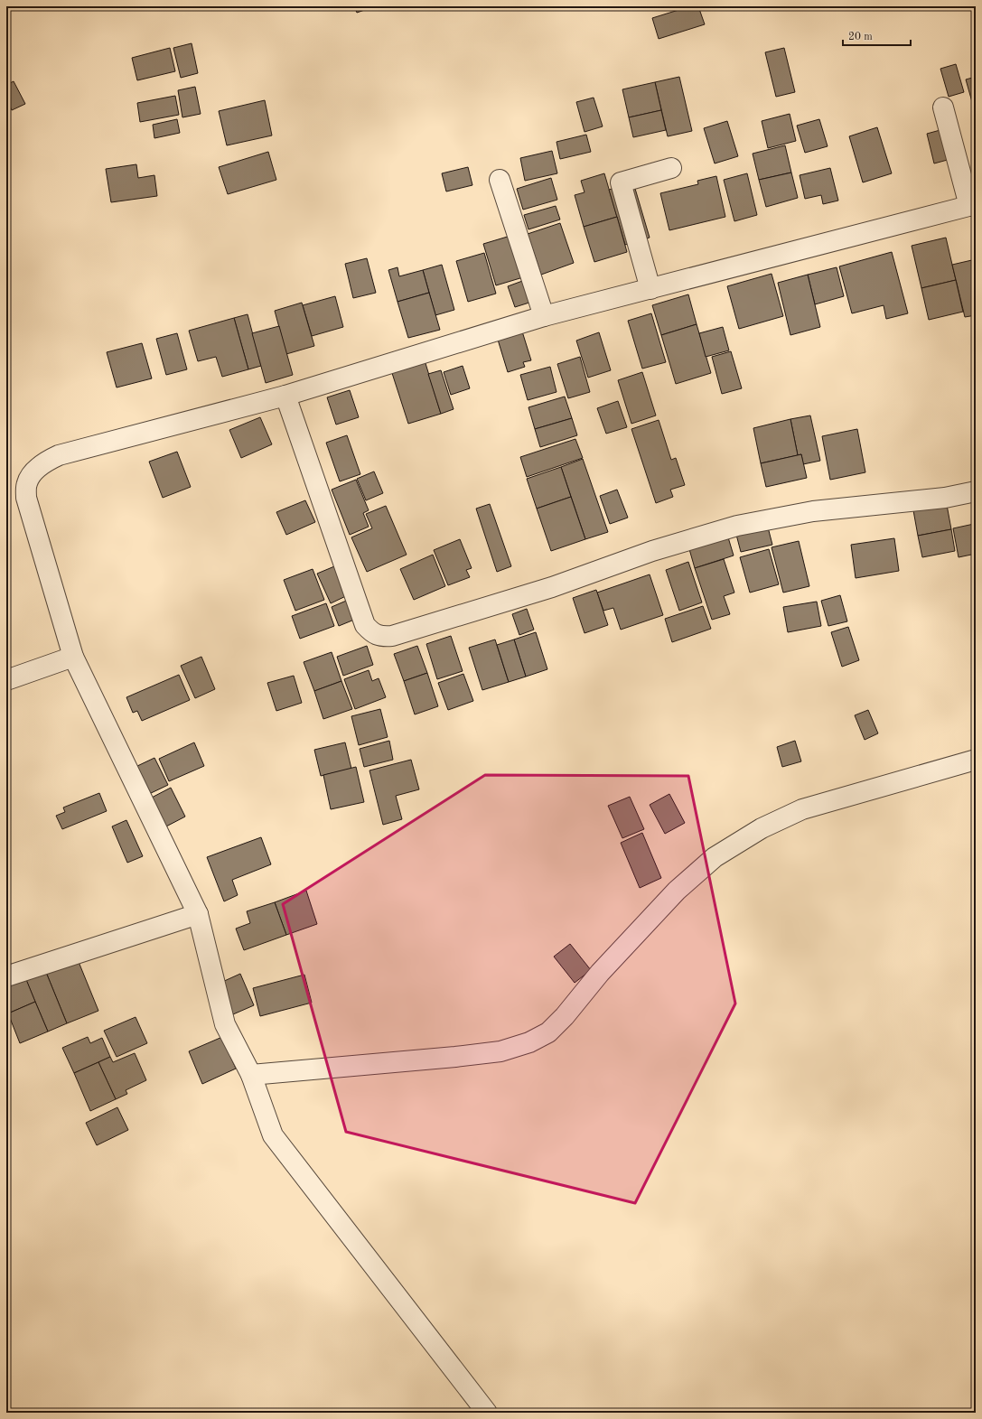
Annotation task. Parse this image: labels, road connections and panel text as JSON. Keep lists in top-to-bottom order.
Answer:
{
  "scale_bar": "20 m"
}
